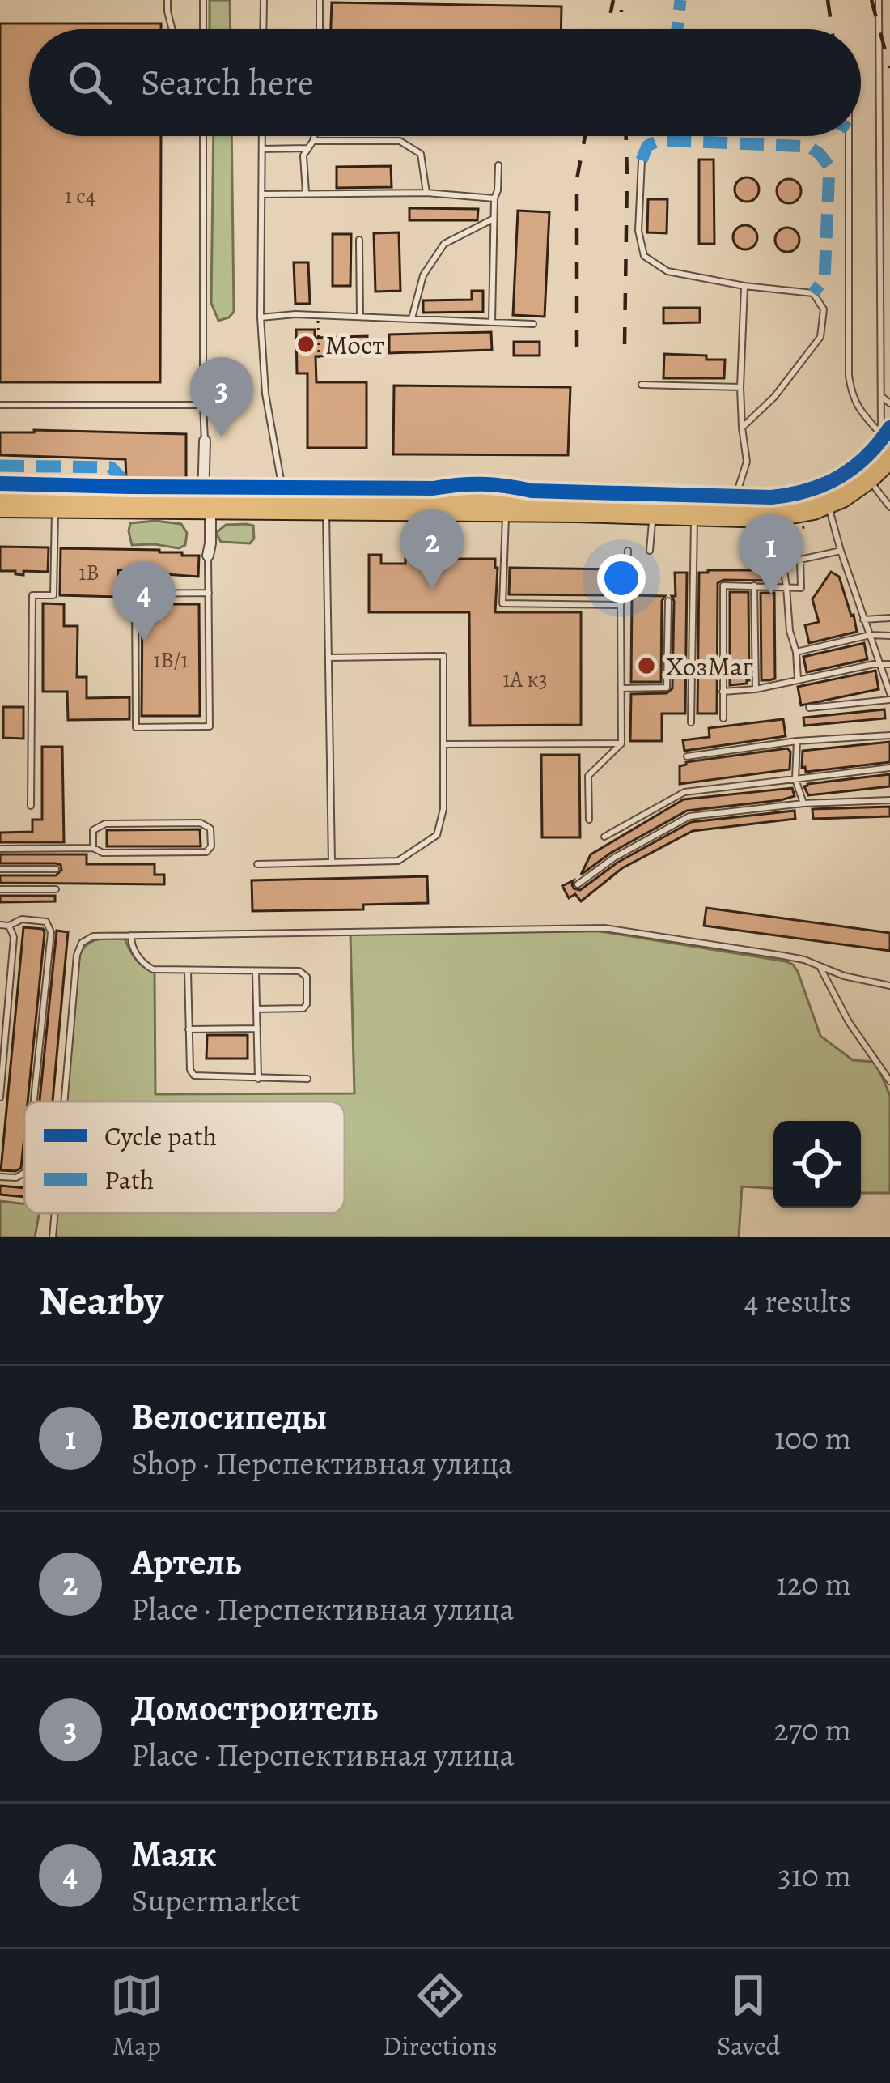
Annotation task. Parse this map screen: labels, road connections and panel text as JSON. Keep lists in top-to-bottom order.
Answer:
{
  "places": ["Мост", "ХозМаг"],
  "house_numbers": [
    "1 с4",
    "1В",
    "1В/1",
    "1А к3"
  ],
  "legend": ["Cycle path", "Path"],
  "page": {
    "search": "Search here",
    "pins": [
      "3",
      "2",
      "1",
      "4"
    ],
    "heading": ["Nearby", "4 results"],
    "list": [
      {
        "mark": "1",
        "name": "Велосипеды",
        "note": "Shop · Перспективная улица",
        "value": "100 m"
      },
      {
        "mark": "2",
        "name": "Артель",
        "note": "Place · Перспективная улица",
        "value": "120 m"
      },
      {
        "mark": "3",
        "name": "Домостроитель",
        "note": "Place · Перспективная улица",
        "value": "270 m"
      },
      {
        "mark": "4",
        "name": "Маяк",
        "note": "Supermarket",
        "value": "310 m"
      }
    ],
    "nav": ["Map", "Directions", "Saved"]
  }
}
